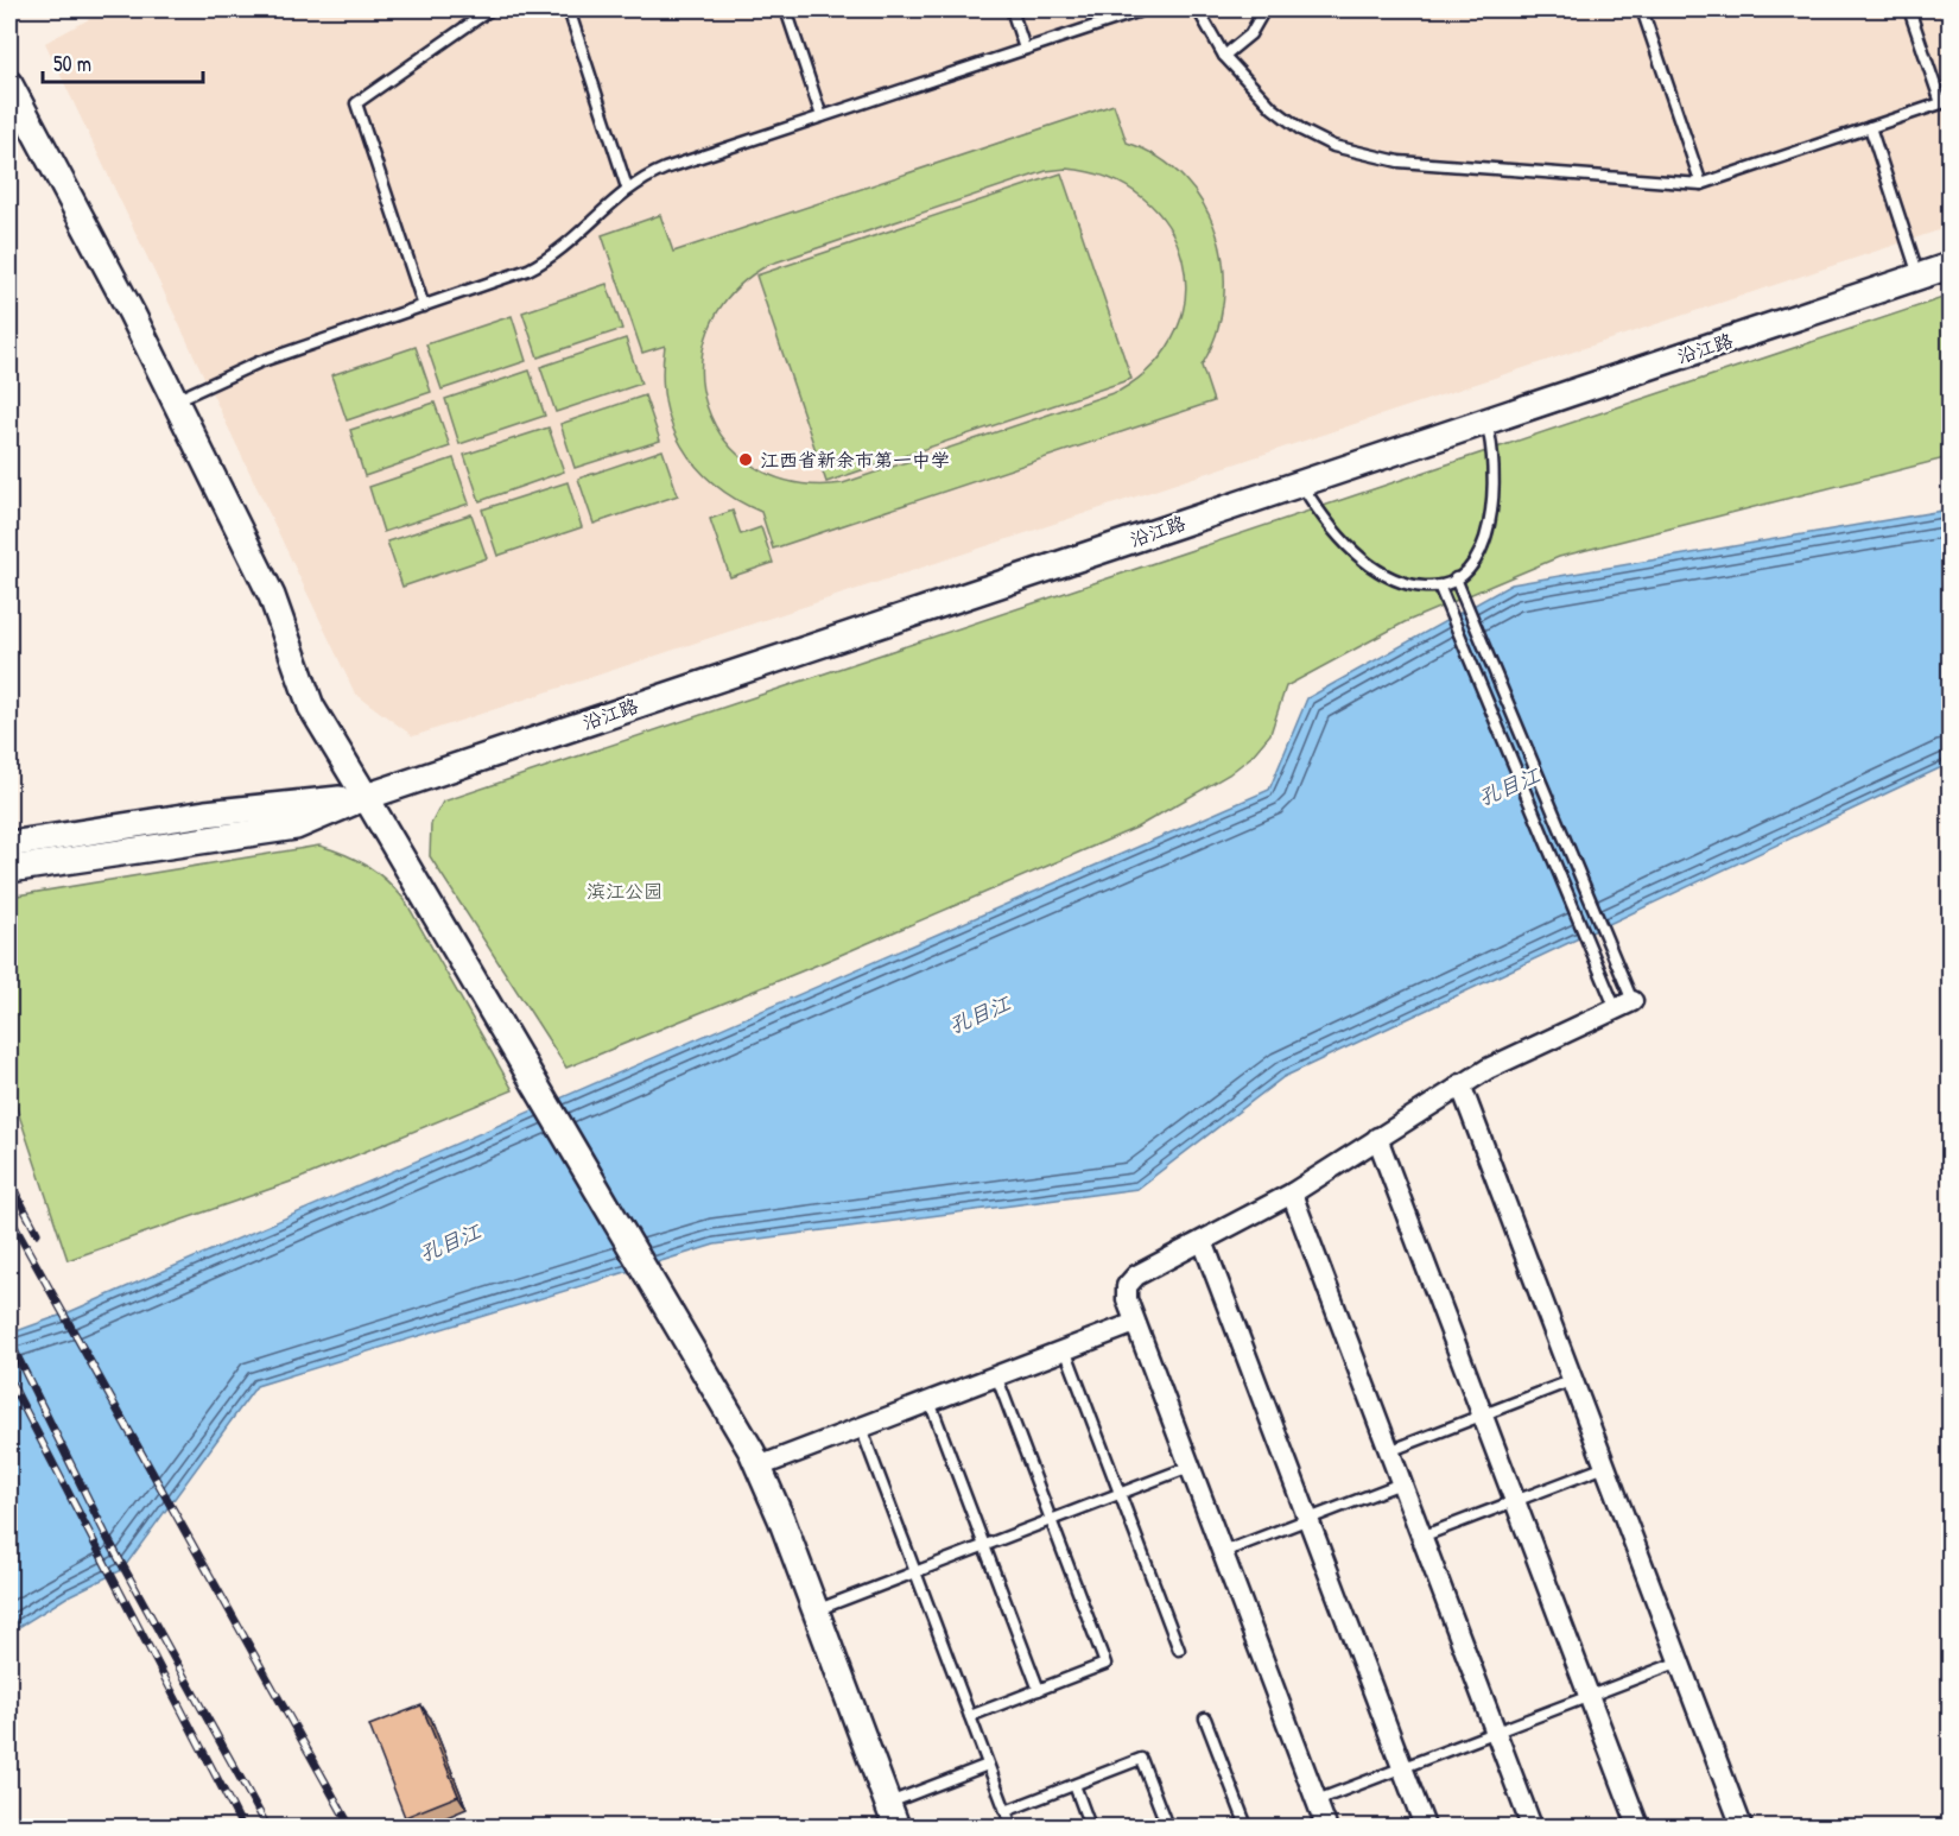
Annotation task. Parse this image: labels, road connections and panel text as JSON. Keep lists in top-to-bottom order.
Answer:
{
  "streets": {
    "street": ["沿江路"]
  },
  "water": ["孔目江"],
  "parks": ["滨江公园"],
  "places": ["江西省新余市第一中学"],
  "scale_bar": "50 m"
}
